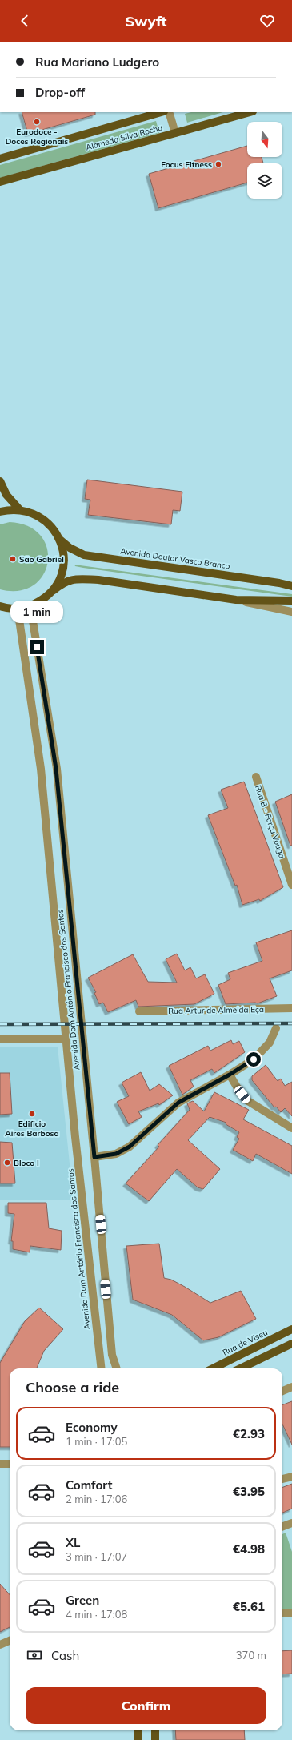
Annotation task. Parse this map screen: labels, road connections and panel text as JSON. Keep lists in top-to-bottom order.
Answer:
{
  "streets": {
    "main road": ["Alameda Silva Rocha", "Avenida Doutor Vasco Branco", "Rua de Viseu"],
    "street": ["Rua B - Força Vouga", "Avenida Dom António Francisco dos Santos", "Rua Artur de Almeida Eça"]
  },
  "places": [
    "Eurodoce - Doces Regionais",
    "Focus Fitness",
    "São Gabriel",
    "Edificio Aires Barbosa",
    "Bloco I"
  ],
  "north": "bottom",
  "page": {
    "header": "Swyft",
    "banner": ["Rua Mariano Ludgero", "Drop-off"],
    "bubble": "1 min",
    "heading": "Choose a ride",
    "list": [
      {
        "name": "Economy",
        "note": "1 min · 17:05",
        "value": "€2.93"
      },
      {
        "name": "Comfort",
        "note": "2 min · 17:06",
        "value": "€3.95"
      },
      {
        "name": "XL",
        "note": "3 min · 17:07",
        "value": "€4.98"
      },
      {
        "name": "Green",
        "note": "4 min · 17:08",
        "value": "€5.61"
      }
    ],
    "pay": ["Cash", "370 m"],
    "buttons": "Confirm"
  }
}
